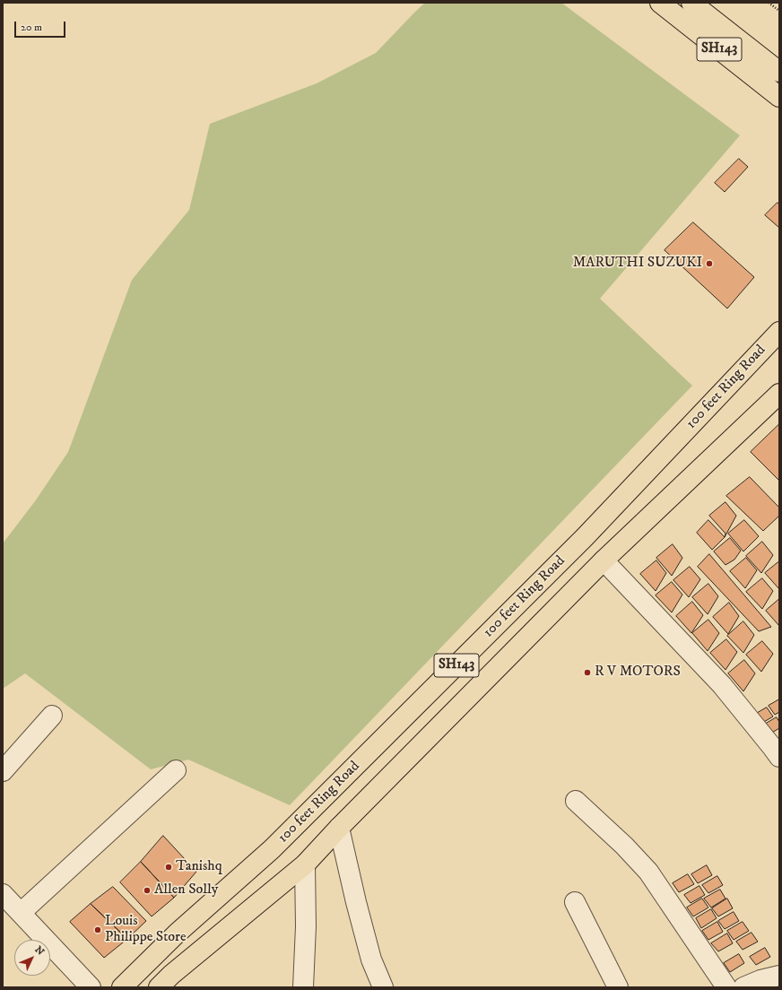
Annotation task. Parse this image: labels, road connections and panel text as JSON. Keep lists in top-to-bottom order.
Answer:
{
  "streets": {
    "main road": ["SH143", "100 feet Ring Road"]
  },
  "places": [
    "MARUTHI SUZUKI",
    "R V MOTORS",
    "Tanishq",
    "Allen Solly",
    "Louis Philippe Store"
  ],
  "scale_bar": "20 m",
  "north": "top right"
}
